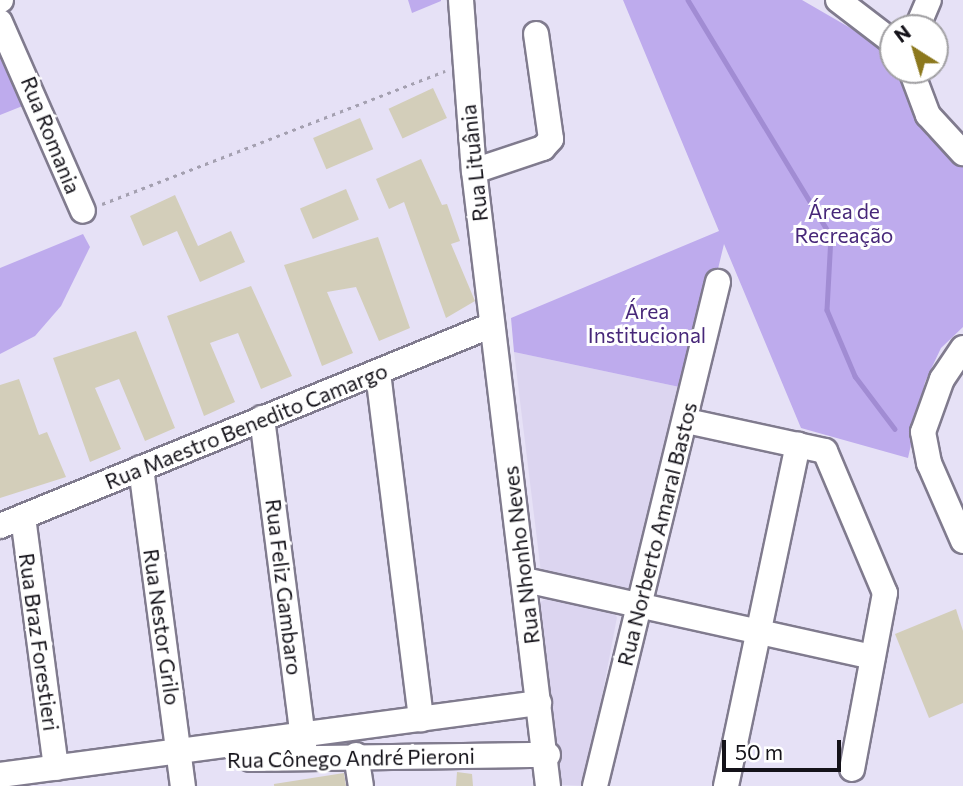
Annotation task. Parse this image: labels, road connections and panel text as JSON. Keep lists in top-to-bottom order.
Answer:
{
  "streets": {
    "street": [
      "Rua Romania",
      "Rua Lituânia",
      "Rua Maestro Benedito Camargo",
      "Rua Norberto Amaral Bastos",
      "Rua Nhonho Neves",
      "Rua Feliz Gambaro",
      "Rua Nestor Grilo",
      "Rua Braz Forestieri",
      "Rua Cônego André Pieroni"
    ]
  },
  "crossings": [
    ["Rua Lituânia", "Rua Maestro Benedito Camargo"],
    ["Rua Lituânia", "Rua Nhonho Neves"],
    ["Rua Maestro Benedito Camargo", "Rua Nhonho Neves"],
    ["Rua Maestro Benedito Camargo", "Rua Feliz Gambaro"],
    ["Rua Maestro Benedito Camargo", "Rua Nestor Grilo"],
    ["Rua Maestro Benedito Camargo", "Rua Braz Forestieri"],
    ["Rua Nhonho Neves", "Rua Cônego André Pieroni"],
    ["Rua Feliz Gambaro", "Rua Cônego André Pieroni"],
    ["Rua Nestor Grilo", "Rua Cônego André Pieroni"],
    ["Rua Braz Forestieri", "Rua Cônego André Pieroni"]
  ],
  "parks": ["Área de Recreação", "Área Institucional"],
  "scale_bar": "50 m",
  "north": "top left"
}
